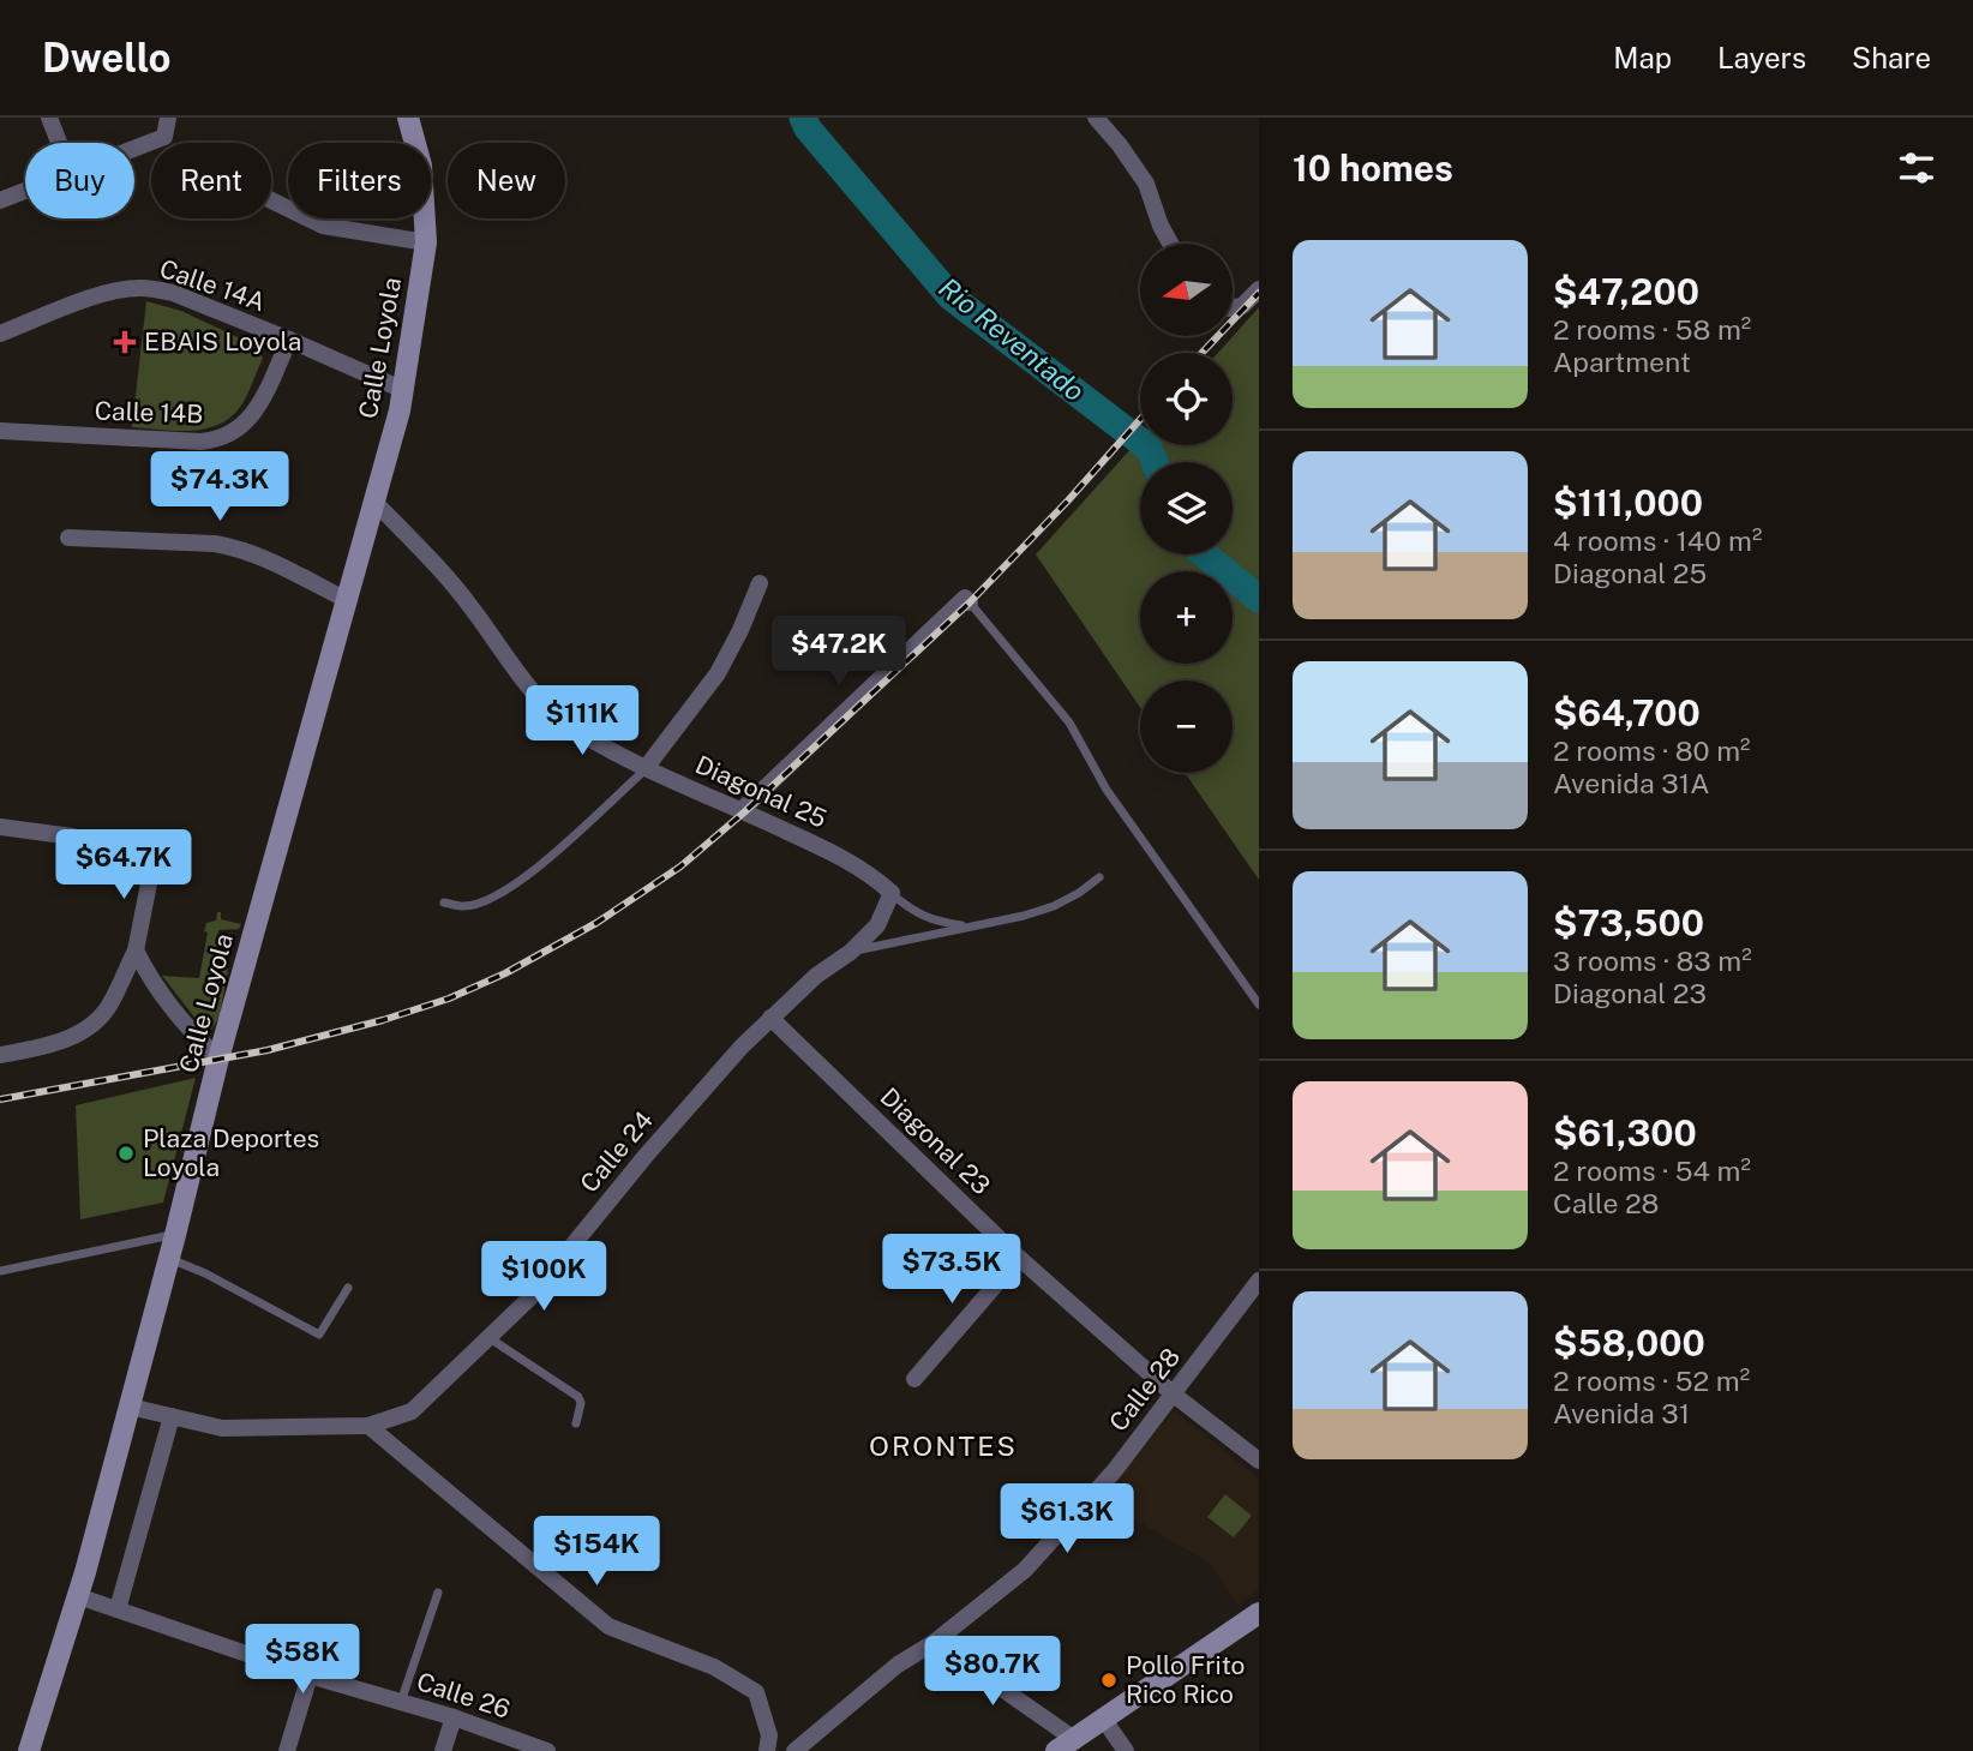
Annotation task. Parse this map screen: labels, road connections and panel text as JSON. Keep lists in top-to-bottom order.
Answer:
{
  "streets": {
    "main road": ["Calle Loyola"],
    "street": [
      "Calle 14A",
      "Calle 14B",
      "Diagonal 25",
      "Diagonal 23",
      "Calle 24",
      "Calle 28",
      "Calle 26"
    ]
  },
  "crossings": [
    ["Calle 14A", "Calle Loyola"],
    ["Calle 14A", "Calle 14B"],
    ["Calle Loyola", "Diagonal 25"],
    ["Calle Loyola", "Calle 24"],
    ["Calle Loyola", "Calle 26"],
    ["Diagonal 25", "Calle 24"],
    ["Diagonal 23", "Calle 24"],
    ["Diagonal 23", "Calle 28"]
  ],
  "districts": ["ORONTES"],
  "water": ["Rio Reventado"],
  "places": {
    "health": ["EBAIS Loyola"],
    "other": ["Plaza Deportes Loyola", "Pollo Frito Rico Rico"]
  },
  "north": "left",
  "page": {
    "header": "Dwello",
    "nav": ["Map", "Layers", "Share"],
    "heading": "10 homes",
    "chip": [
      "Buy",
      "Rent",
      "Filters",
      "New"
    ],
    "list": [
      {
        "name": "$47,200",
        "note": "2 rooms · 58 m² · Apartment"
      },
      {
        "name": "$111,000",
        "note": "4 rooms · 140 m² · Diagonal 25"
      },
      {
        "name": "$64,700",
        "note": "2 rooms · 80 m² · Avenida 31A"
      },
      {
        "name": "$73,500",
        "note": "3 rooms · 83 m² · Diagonal 23"
      },
      {
        "name": "$61,300",
        "note": "2 rooms · 54 m² · Calle 28"
      },
      {
        "name": "$58,000",
        "note": "2 rooms · 52 m² · Avenida 31"
      }
    ],
    "map_buttons": ["+", "−"],
    "price": [
      "$74.3K",
      "$47.2K",
      "$111K",
      "$64.7K",
      "$73.5K",
      "$100K",
      "$61.3K",
      "$154K",
      "$58K",
      "$80.7K"
    ]
  }
}
